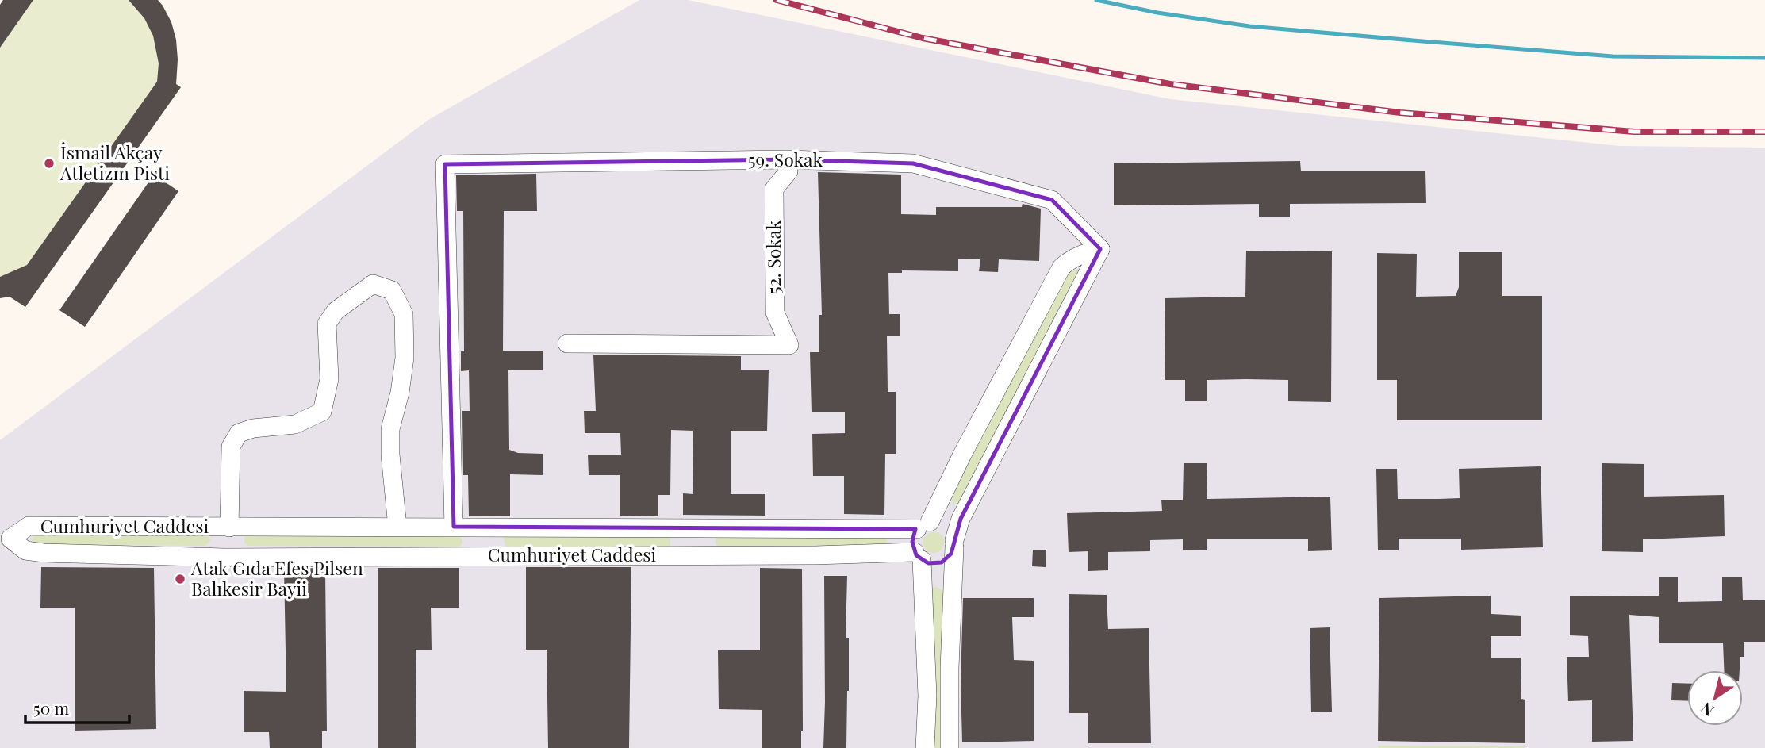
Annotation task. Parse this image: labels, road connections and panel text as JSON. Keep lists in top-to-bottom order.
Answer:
{
  "streets": {
    "street": ["59. Sokak", "52. Sokak", "Cumhuriyet Caddesi"]
  },
  "crossings": [
    ["59. Sokak", "Cumhuriyet Caddesi"]
  ],
  "places": ["İsmail Akçay Atletizm Pisti", "Atak Gıda Efes Pilsen Balıkesir Bayii"],
  "scale_bar": "50 m",
  "north": "bottom left"
}
